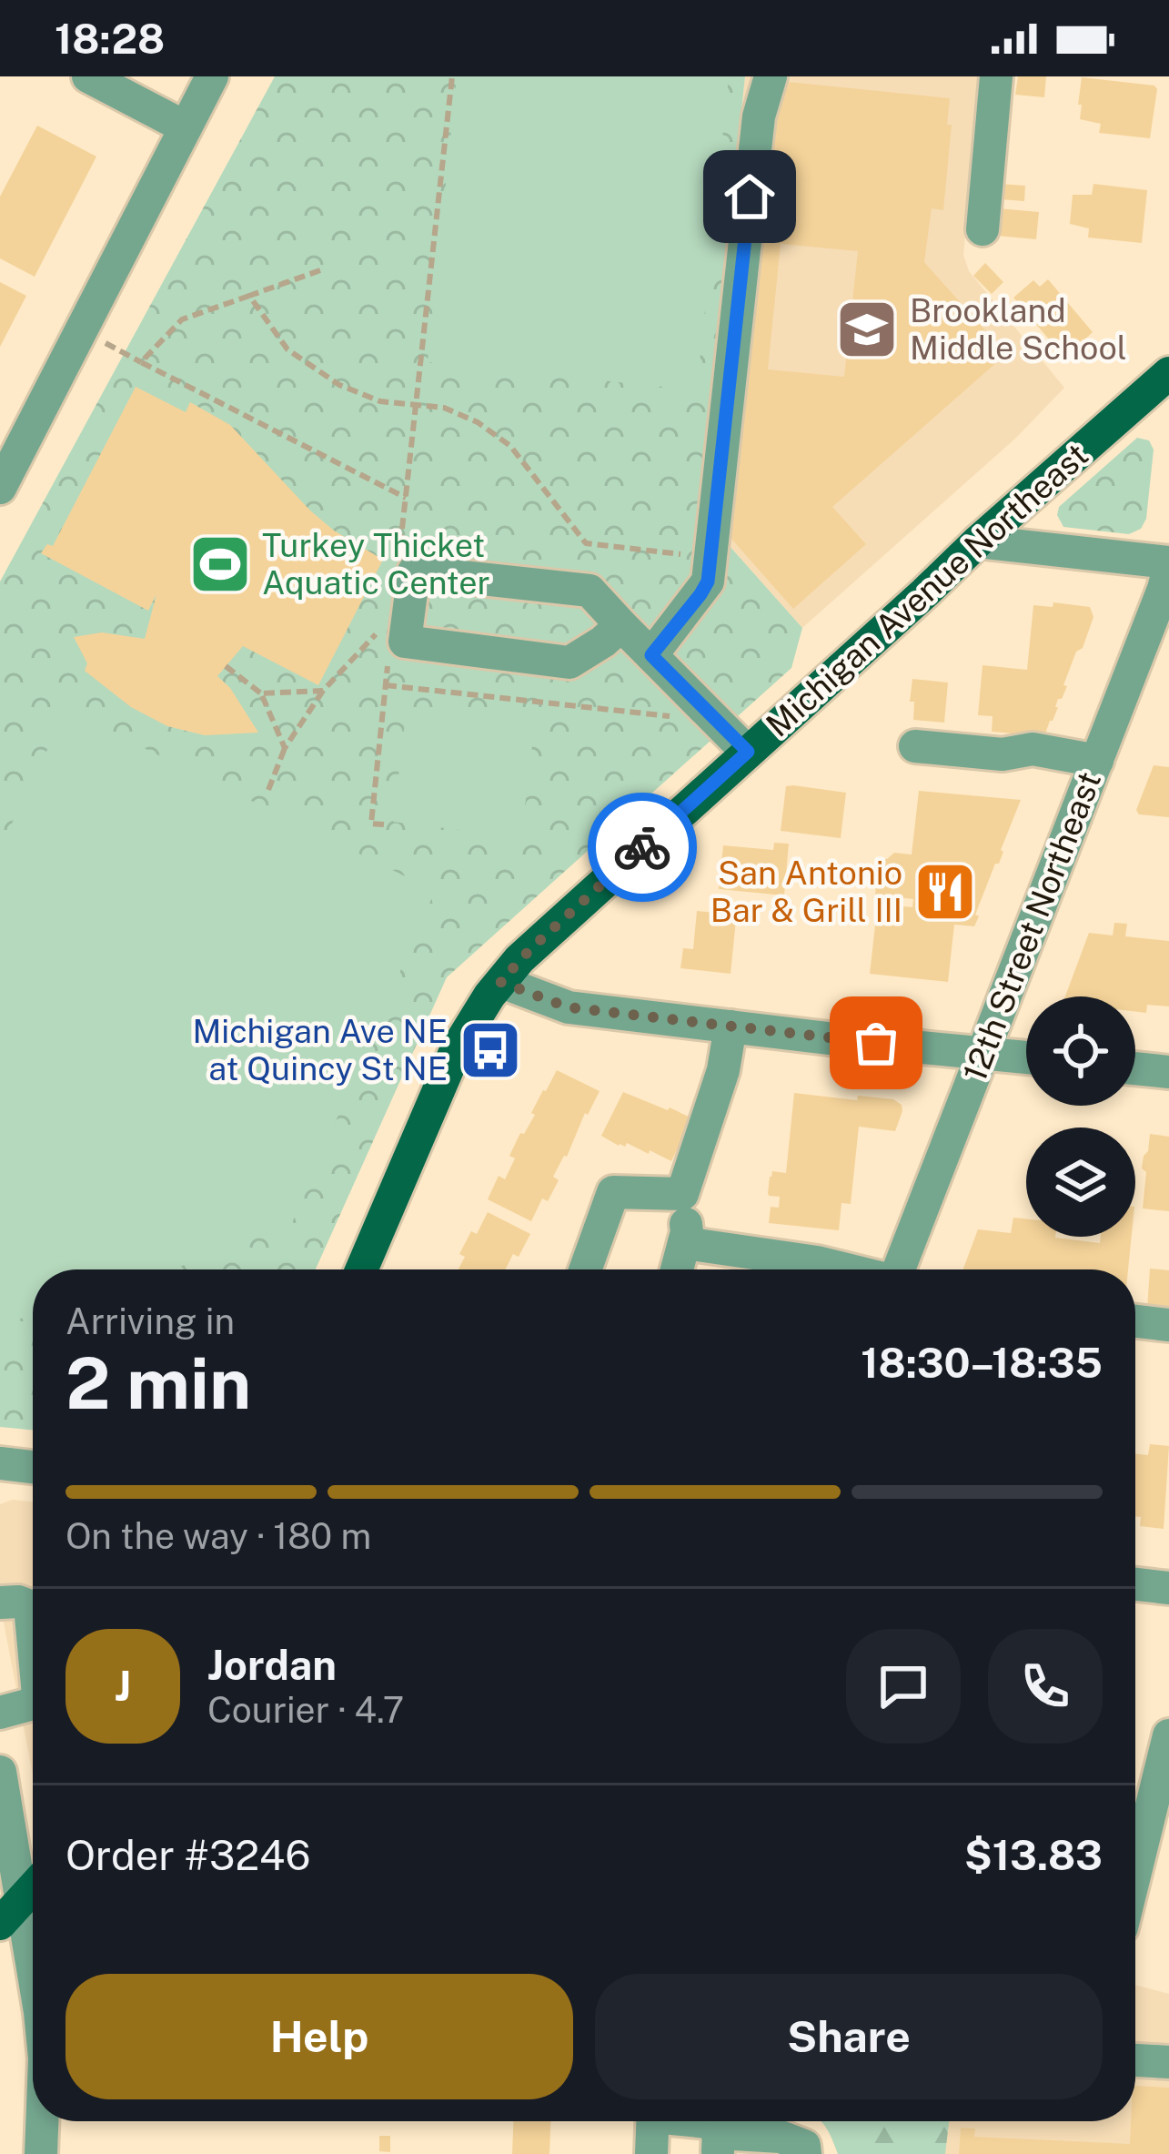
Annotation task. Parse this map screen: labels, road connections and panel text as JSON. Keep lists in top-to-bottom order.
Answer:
{
  "streets": {
    "main road": ["Michigan Avenue Northeast"],
    "street": ["12th Street Northeast"]
  },
  "places": {
    "school or university": ["Brookland Middle School"],
    "sports": ["Turkey Thicket Aquatic Center"],
    "restaurant": ["San Antonio Bar & Grill III"],
    "bus stop": ["Michigan Ave NE at Quincy St NE"]
  },
  "page": {
    "status": "18:28",
    "heading": ["2 min", "Arriving in", "18:30–18:35"],
    "panel": [
      "Jordan",
      "Courier · 4.7",
      "Order #3246",
      "$13.83"
    ],
    "bar": "On the way · 180 m",
    "round": "J",
    "buttons": ["Help", "Share"]
  }
}
